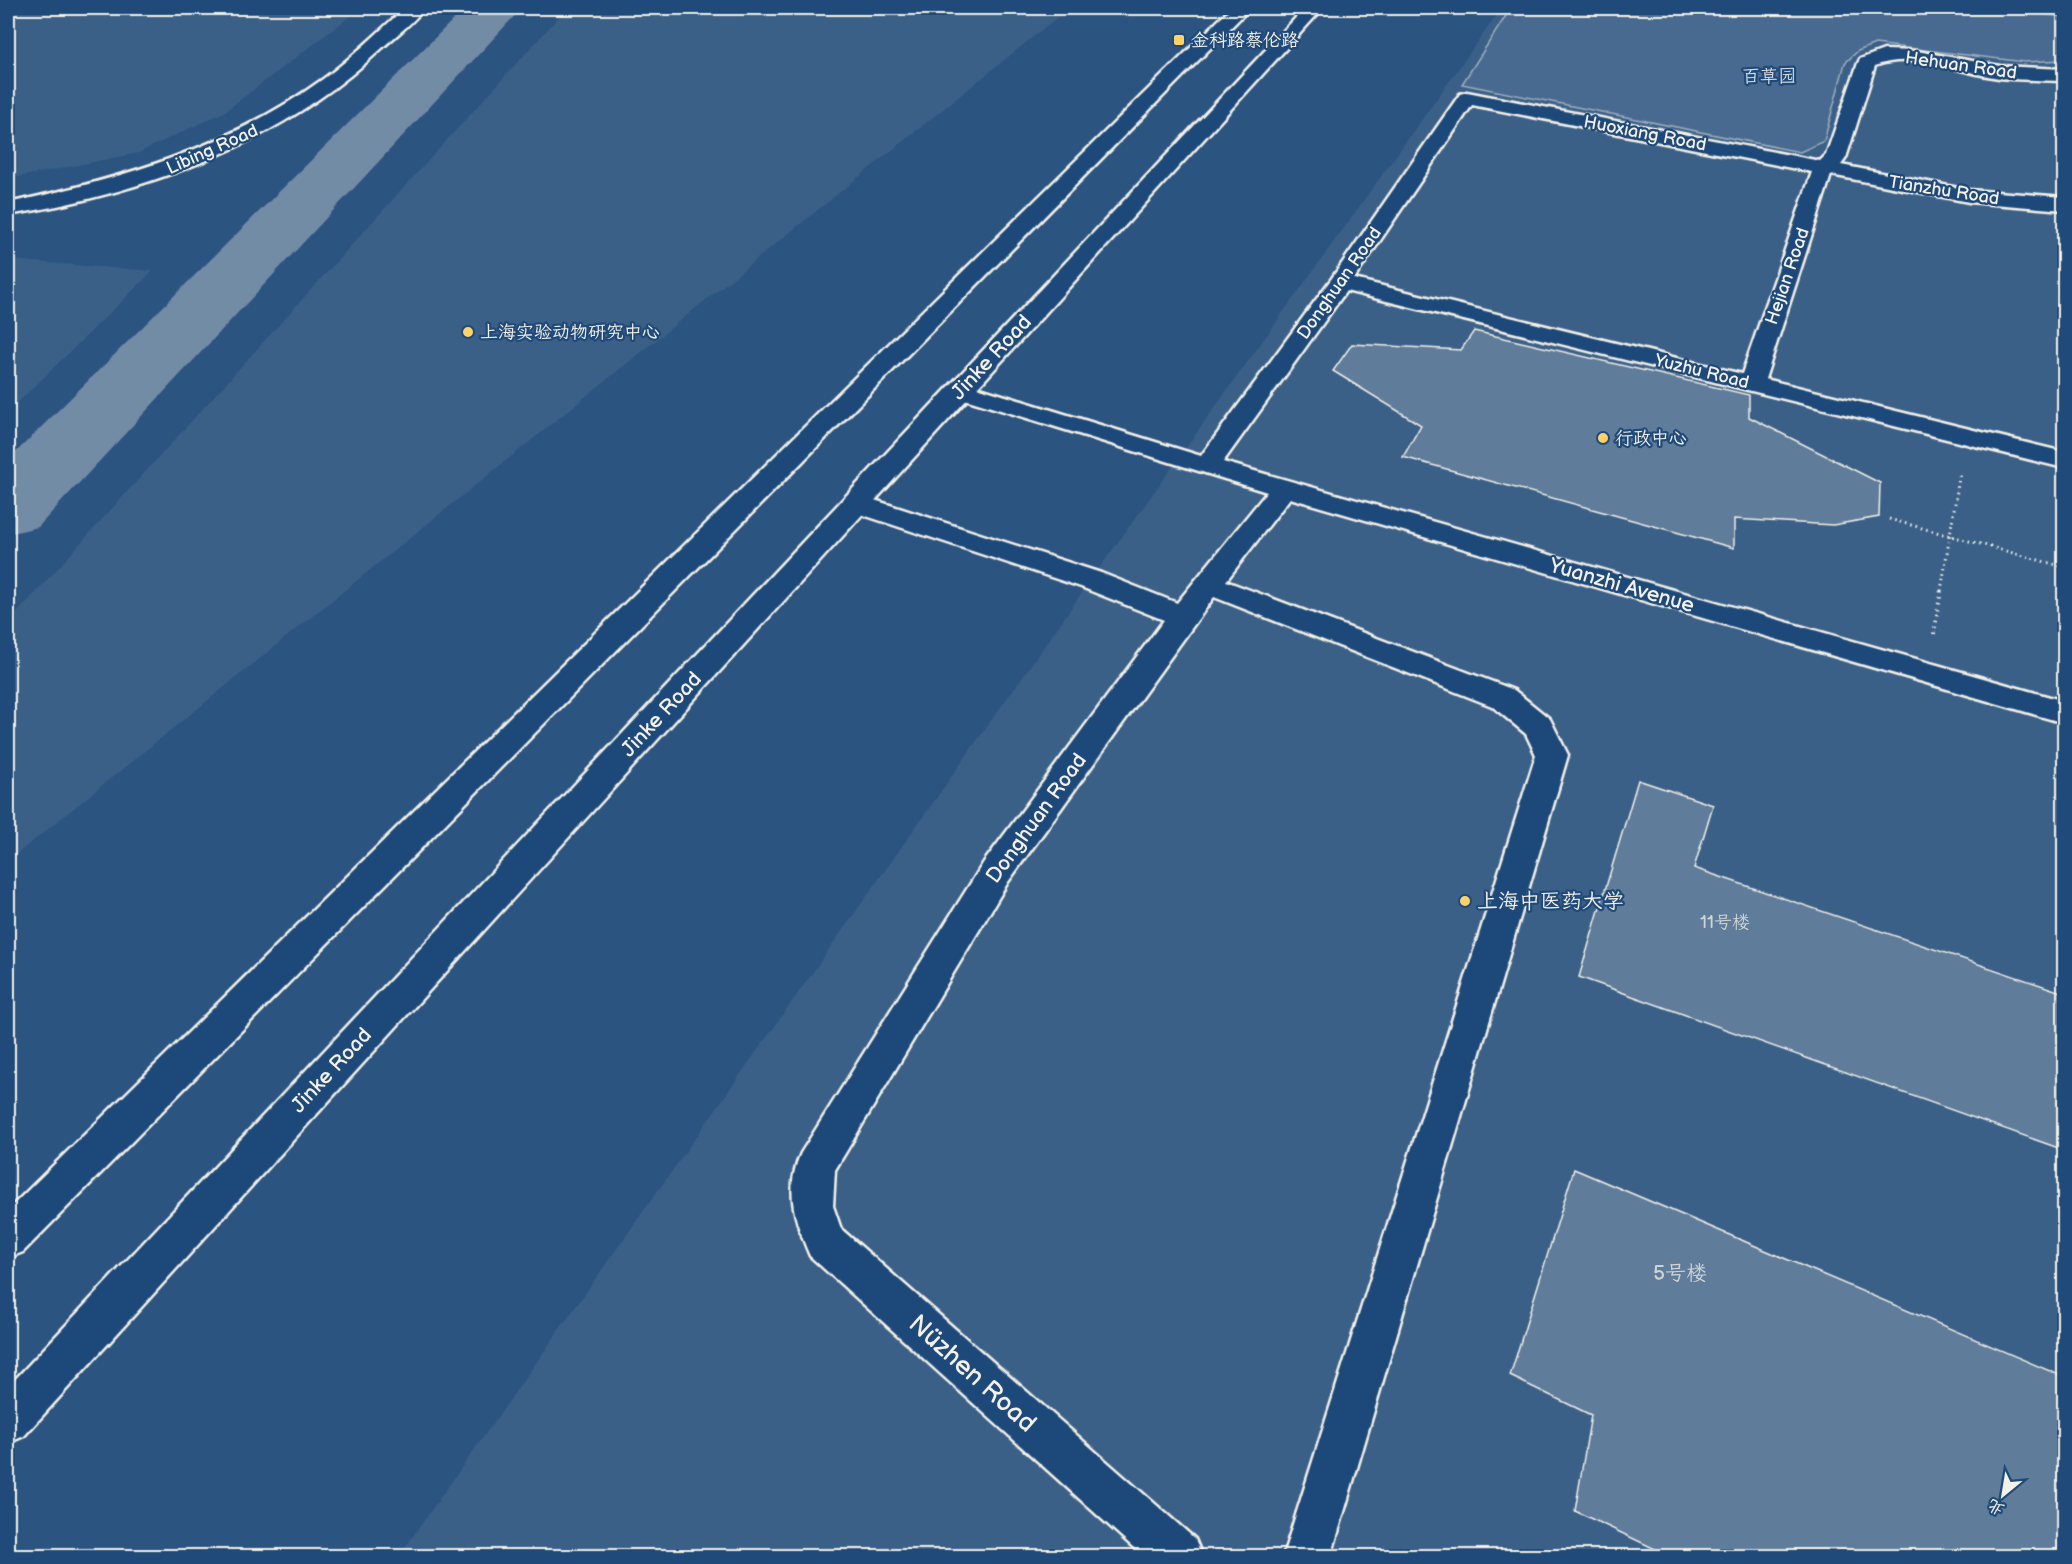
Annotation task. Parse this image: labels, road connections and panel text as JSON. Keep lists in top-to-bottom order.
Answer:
{
  "streets": {
    "main road": [
      "Hehuan Road",
      "Huoxiang Road",
      "Libing Road",
      "Tianzhu Road",
      "Hejian Road",
      "Donghuan Road",
      "Jinke Road",
      "Yuzhu Road",
      "Yuanzhi Avenue",
      "Nüzhen Road"
    ]
  },
  "crossings": [
    ["Hehuan Road", "Huoxiang Road"],
    ["Hehuan Road", "Tianzhu Road"],
    ["Hehuan Road", "Hejian Road"],
    ["Huoxiang Road", "Tianzhu Road"],
    ["Huoxiang Road", "Hejian Road"],
    ["Huoxiang Road", "Donghuan Road"],
    ["Tianzhu Road", "Hejian Road"],
    ["Hejian Road", "Yuzhu Road"],
    ["Donghuan Road", "Yuzhu Road"],
    ["Donghuan Road", "Yuanzhi Avenue"],
    ["Donghuan Road", "Nüzhen Road"],
    ["Jinke Road", "Yuanzhi Avenue"]
  ],
  "parks": ["百草园"],
  "places": {
    "transit": ["金科路蔡伦路"],
    "other": ["上海实验动物研究中心", "行政中心", "上海中医药大学"]
  },
  "house_numbers": ["11号楼", "5号楼"],
  "north": "bottom left"
}
